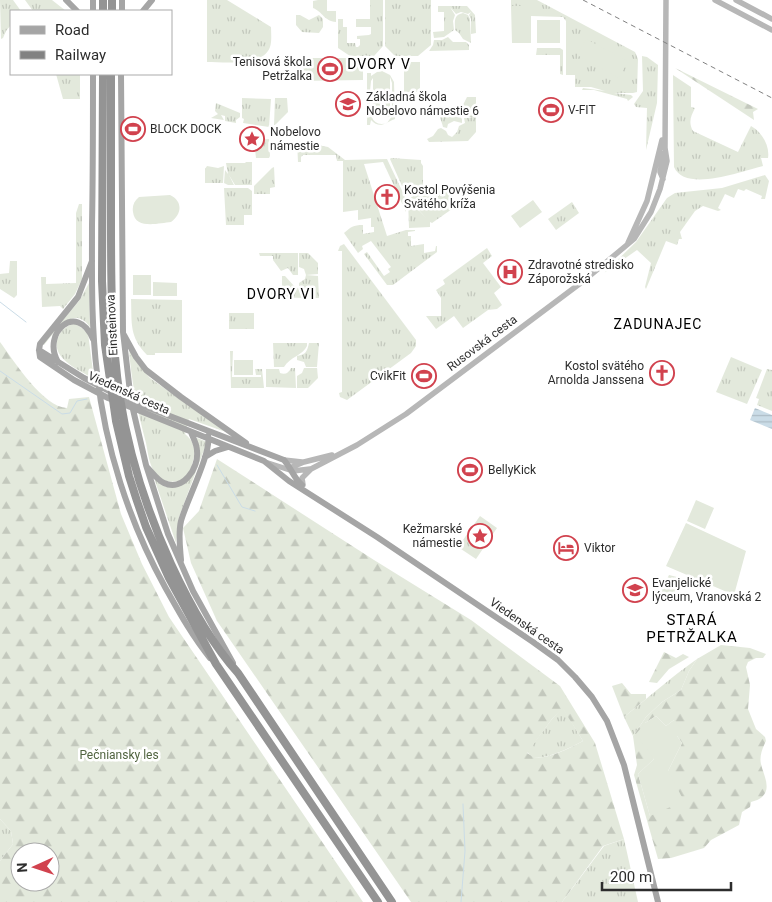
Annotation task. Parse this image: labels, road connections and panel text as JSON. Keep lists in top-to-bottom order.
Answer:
{
  "streets": {
    "main road": ["Einsteinova", "Viedenská cesta"],
    "street": ["Rusovská cesta"]
  },
  "crossings": [
    ["Rusovská cesta", "Viedenská cesta"]
  ],
  "districts": [
    "DVORY V",
    "DVORY VI",
    "ZADUNAJEC",
    "STARÁ PETRŽALKA"
  ],
  "parks": ["Pečniansky les"],
  "places": {
    "sports": [
      "Tenisová škola Petržalka",
      "V-FIT",
      "BLOCK DOCK",
      "CvikFit",
      "BellyKick"
    ],
    "school or university": ["Základná škola Nobelovo námestie 6", "Evanjelické lýceum, Vranovská 2"],
    "place": ["Nobelovo námestie", "Kežmarské námestie"],
    "church": ["Kostol Povýšenia Svätého kríža", "Kostol svätého Arnolda Janssena"],
    "hospital": ["Zdravotné stredisko Záporožská"],
    "hotel": ["Viktor"]
  },
  "legend": ["Road", "Railway"],
  "scale_bar": "200 m",
  "north": "left"
}
